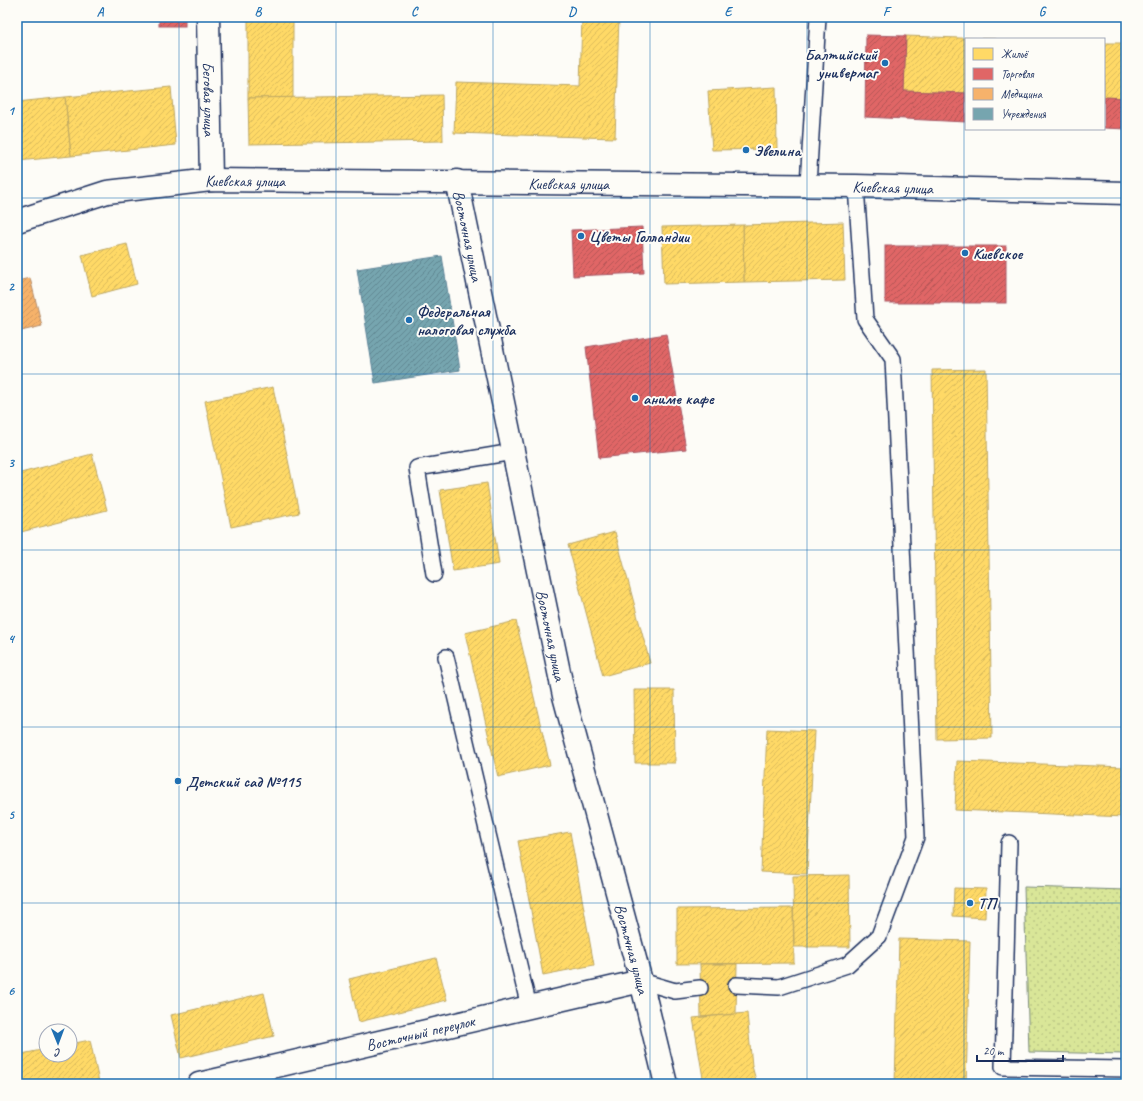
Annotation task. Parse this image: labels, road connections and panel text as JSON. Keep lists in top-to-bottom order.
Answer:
{
  "streets": {
    "street": [
      "Беговая улица",
      "Киевская улица",
      "Восточная улица",
      "Восточный переулок"
    ]
  },
  "crossings": [
    ["Беговая улица", "Киевская улица"],
    ["Киевская улица", "Восточная улица"],
    ["Восточная улица", "Восточный переулок"]
  ],
  "places": [
    "Балтийский универмаг",
    "Эвелина",
    "Цветы Голландии",
    "Киевское",
    "Федеральная налоговая служба",
    "аниме кафе",
    "Детский сад №115",
    "ТП"
  ],
  "legend": [
    "Жильё",
    "Торговля",
    "Медицина",
    "Учреждения"
  ],
  "scale_bar": "20 m",
  "north": "bottom",
  "grid": {
    "columns": [
      "A",
      "B",
      "C",
      "D",
      "E",
      "F",
      "G"
    ],
    "rows": [
      "1",
      "2",
      "3",
      "4",
      "5",
      "6"
    ]
  }
}
